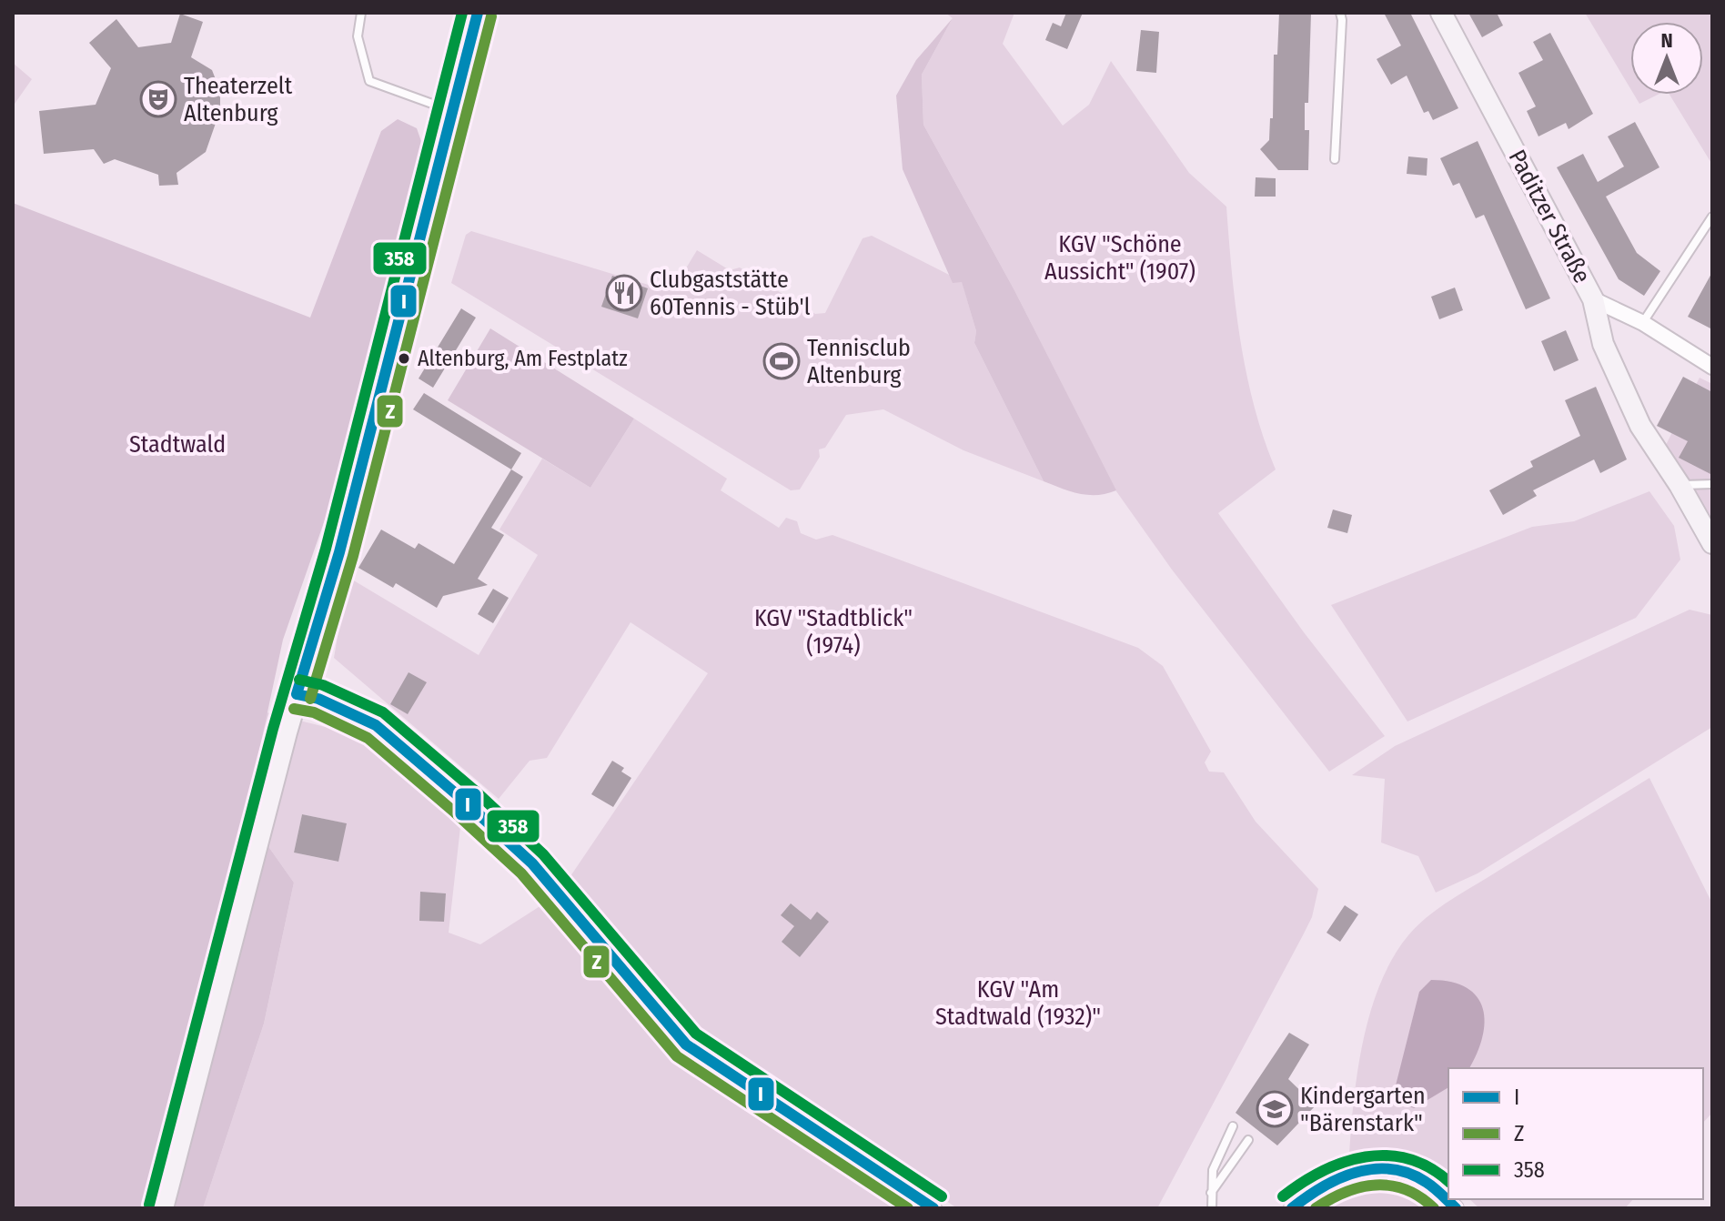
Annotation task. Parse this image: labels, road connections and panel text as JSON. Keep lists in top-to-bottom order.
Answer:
{
  "streets": {
    "street": ["Paditzer Straße"]
  },
  "parks": [
    "KGV \"Schöne Aussicht\" (1907)",
    "Stadtwald",
    "KGV \"Stadtblick\" (1974)",
    "KGV \"Am Stadtwald (1932)\""
  ],
  "places": {
    "theatre": ["Theaterzelt Altenburg"],
    "restaurant": ["Clubgaststätte 60Tennis - Stüb'l"],
    "other": ["Altenburg, Am Festplatz"],
    "sports": ["Tennisclub Altenburg"],
    "school or university": ["Kindergarten \"Bärenstark\""]
  },
  "lines": ["transit line I", "transit line 358", "transit line Z"],
  "legend": ["I", "Z", "358"],
  "north": "top"
}
